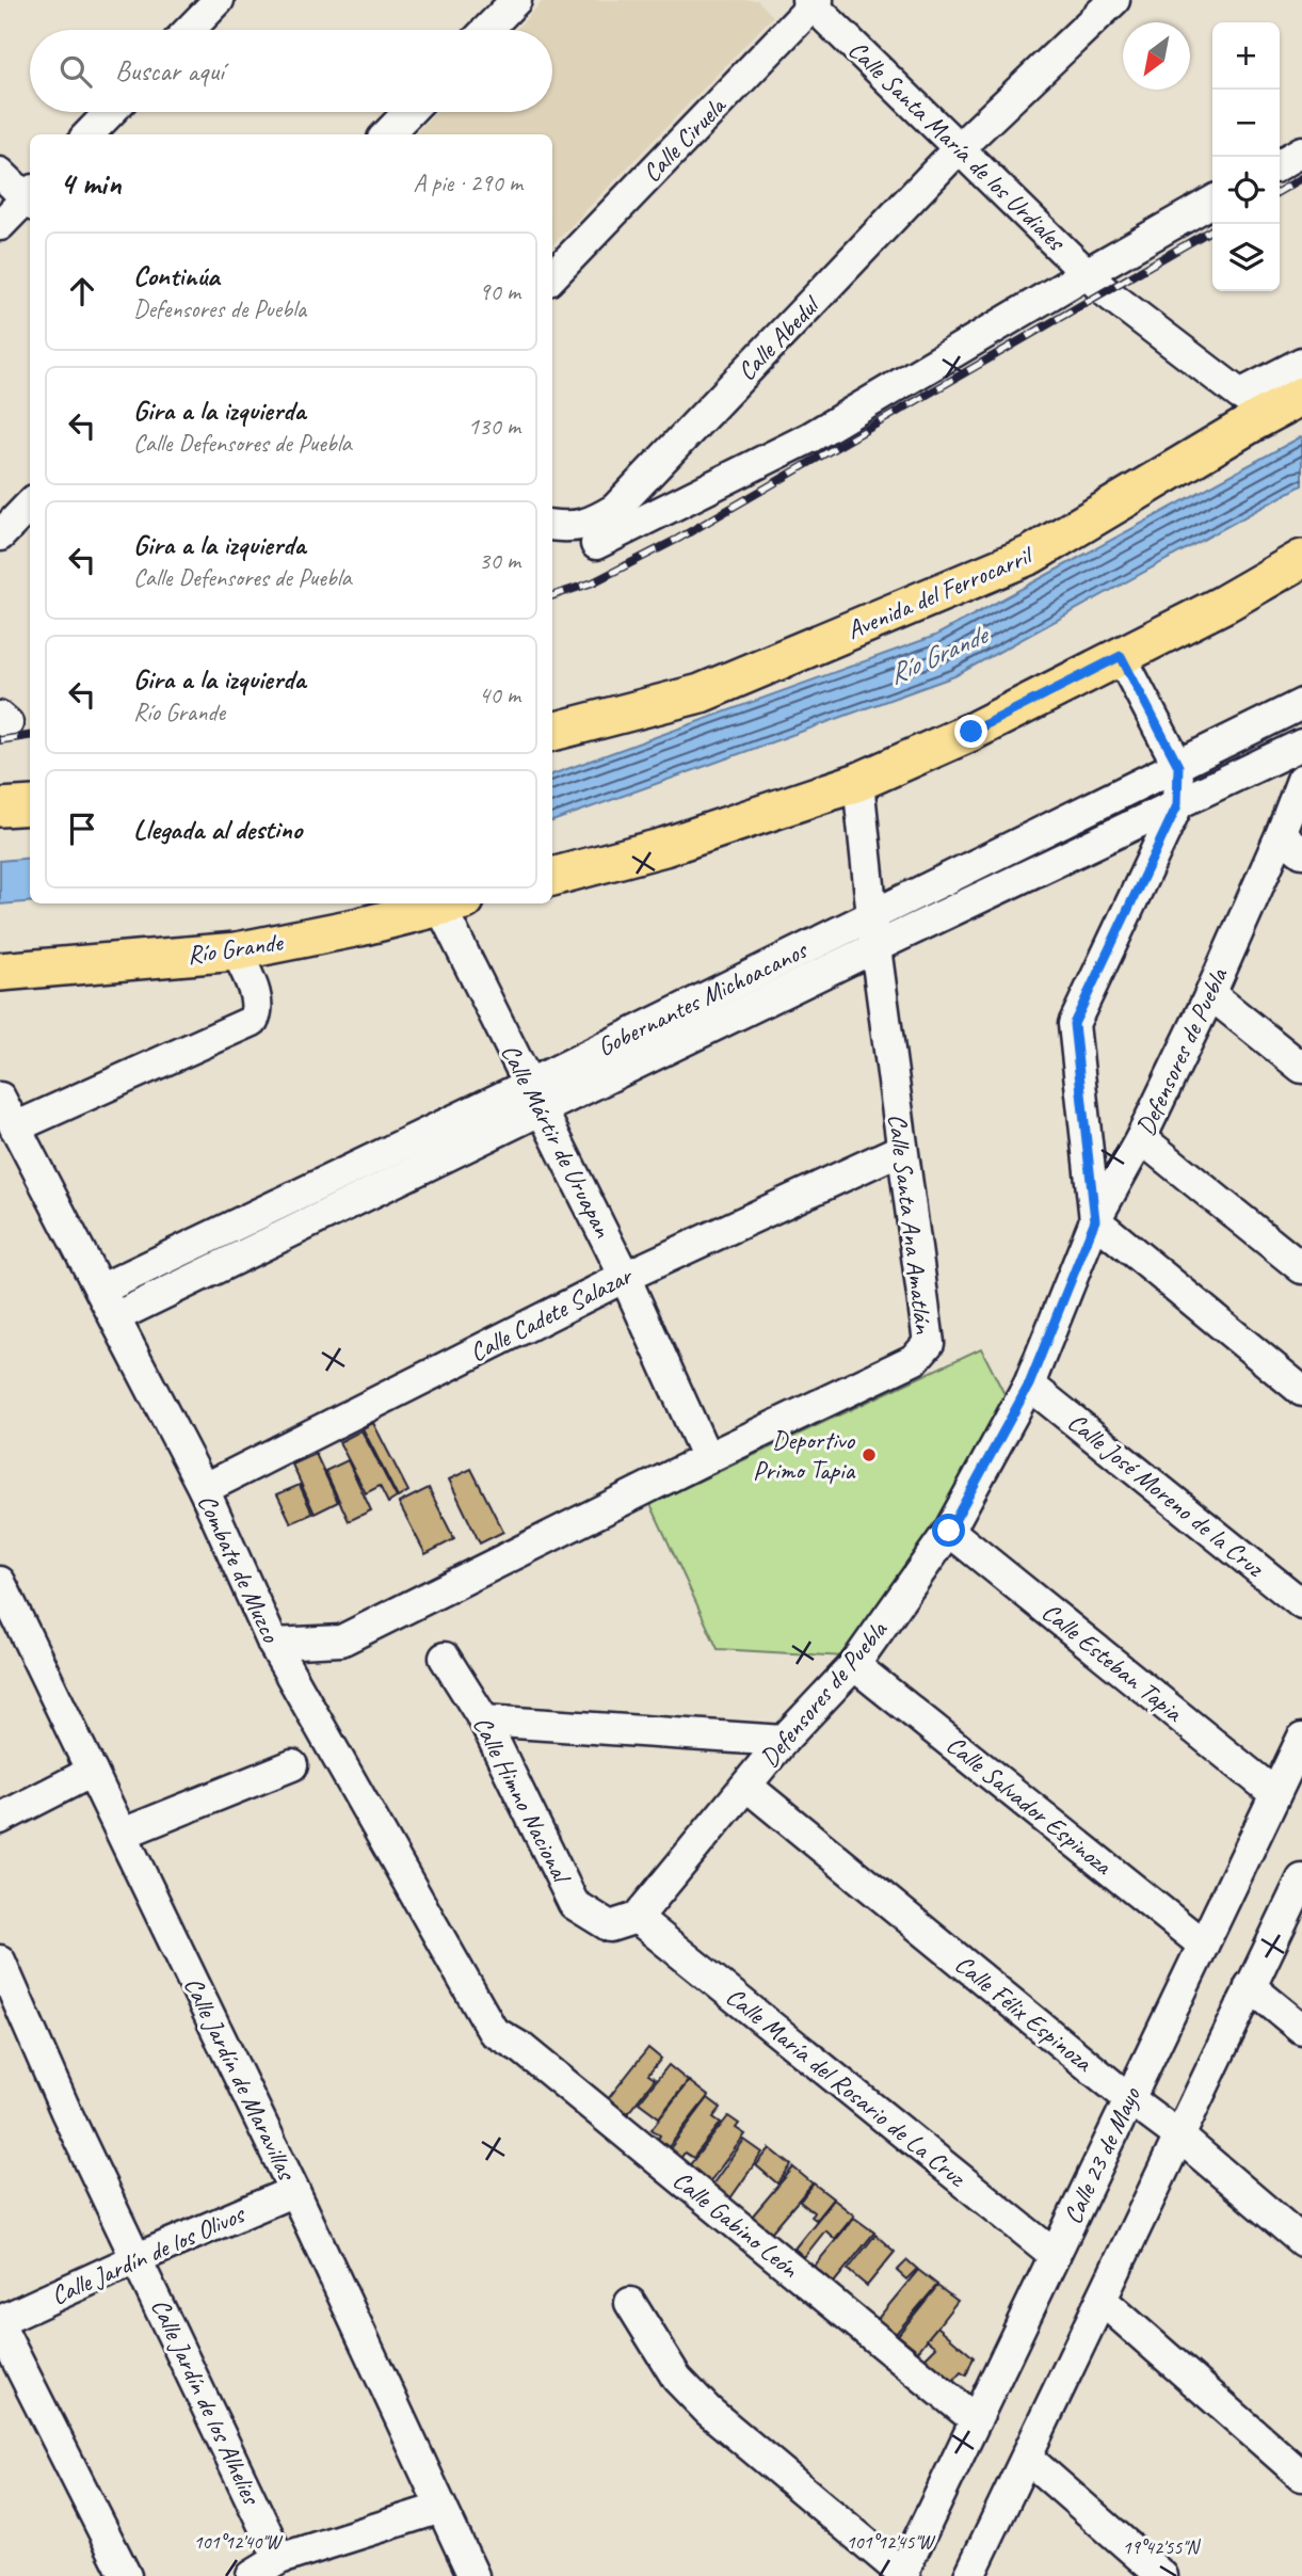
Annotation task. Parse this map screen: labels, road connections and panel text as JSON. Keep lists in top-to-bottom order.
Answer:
{
  "streets": {
    "main road": ["Avenida del Ferrocarril", "Río Grande"],
    "street": [
      "Calle Ciruela",
      "Calle Santa María de los Urdiales",
      "Calle Abedul",
      "Gobernantes Michoacanos",
      "Defensores de Puebla",
      "Calle Mártir de Uruapan",
      "Calle Santa Ana Amatlán",
      "Calle Cadete Salazar",
      "Calle José Moreno de la Cruz",
      "Combate de Muzco",
      "Calle Esteban Tapia",
      "Calle Himno Nacional",
      "Calle Salvador Espinoza",
      "Calle Félix Espinoza",
      "Calle Jardín de Maravillas",
      "Calle María del Rosario de La Cruz",
      "Calle 23 de Mayo",
      "Calle Gabino León",
      "Calle Jardín de los Olivos",
      "Calle Jardín de los Alhelies"
    ]
  },
  "crossings": [
    ["Calle Ciruela", "Calle Santa María de los Urdiales"],
    ["Calle Santa María de los Urdiales", "Calle Abedul"],
    ["Río Grande", "Calle Mártir de Uruapan"],
    ["Gobernantes Michoacanos", "Calle Mártir de Uruapan"],
    ["Gobernantes Michoacanos", "Calle Santa Ana Amatlán"],
    ["Gobernantes Michoacanos", "Combate de Muzco"],
    ["Defensores de Puebla", "Calle José Moreno de la Cruz"],
    ["Defensores de Puebla", "Calle Esteban Tapia"],
    ["Defensores de Puebla", "Calle Himno Nacional"],
    ["Defensores de Puebla", "Calle Salvador Espinoza"],
    ["Defensores de Puebla", "Calle Félix Espinoza"],
    ["Defensores de Puebla", "Calle María del Rosario de La Cruz"],
    ["Calle Mártir de Uruapan", "Calle Santa Ana Amatlán"],
    ["Calle Mártir de Uruapan", "Calle Cadete Salazar"],
    ["Calle Santa Ana Amatlán", "Calle Cadete Salazar"],
    ["Calle Santa Ana Amatlán", "Combate de Muzco"],
    ["Calle Cadete Salazar", "Combate de Muzco"],
    ["Combate de Muzco", "Calle Gabino León"],
    ["Calle Esteban Tapia", "Calle 23 de Mayo"],
    ["Calle Himno Nacional", "Calle María del Rosario de La Cruz"],
    ["Calle Salvador Espinoza", "Calle 23 de Mayo"],
    ["Calle Félix Espinoza", "Calle 23 de Mayo"],
    ["Calle Jardín de Maravillas", "Calle Jardín de los Olivos"],
    ["Calle María del Rosario de La Cruz", "Calle 23 de Mayo"],
    ["Calle 23 de Mayo", "Calle Gabino León"],
    ["Calle Jardín de los Olivos", "Calle Jardín de los Alhelies"]
  ],
  "water": ["Río Grande"],
  "places": ["Deportivo Primo Tapia"],
  "north": "bottom left",
  "page": {
    "map_buttons": ["+", "−"],
    "search": "Buscar aquí",
    "heading": ["4 min", "A pie · 290 m"],
    "list": [
      ["Continúa", "Defensores de Puebla", "90 m"],
      ["Gira a la izquierda", "Calle Defensores de Puebla", "130 m"],
      ["Gira a la izquierda", "Calle Defensores de Puebla", "30 m"],
      ["Gira a la izquierda", "Río Grande", "40 m"],
      "Llegada al destino"
    ]
  },
  "coordinates": ["101°12'40\"W", "101°12'45\"W", "19°42'55\"N"]
}
